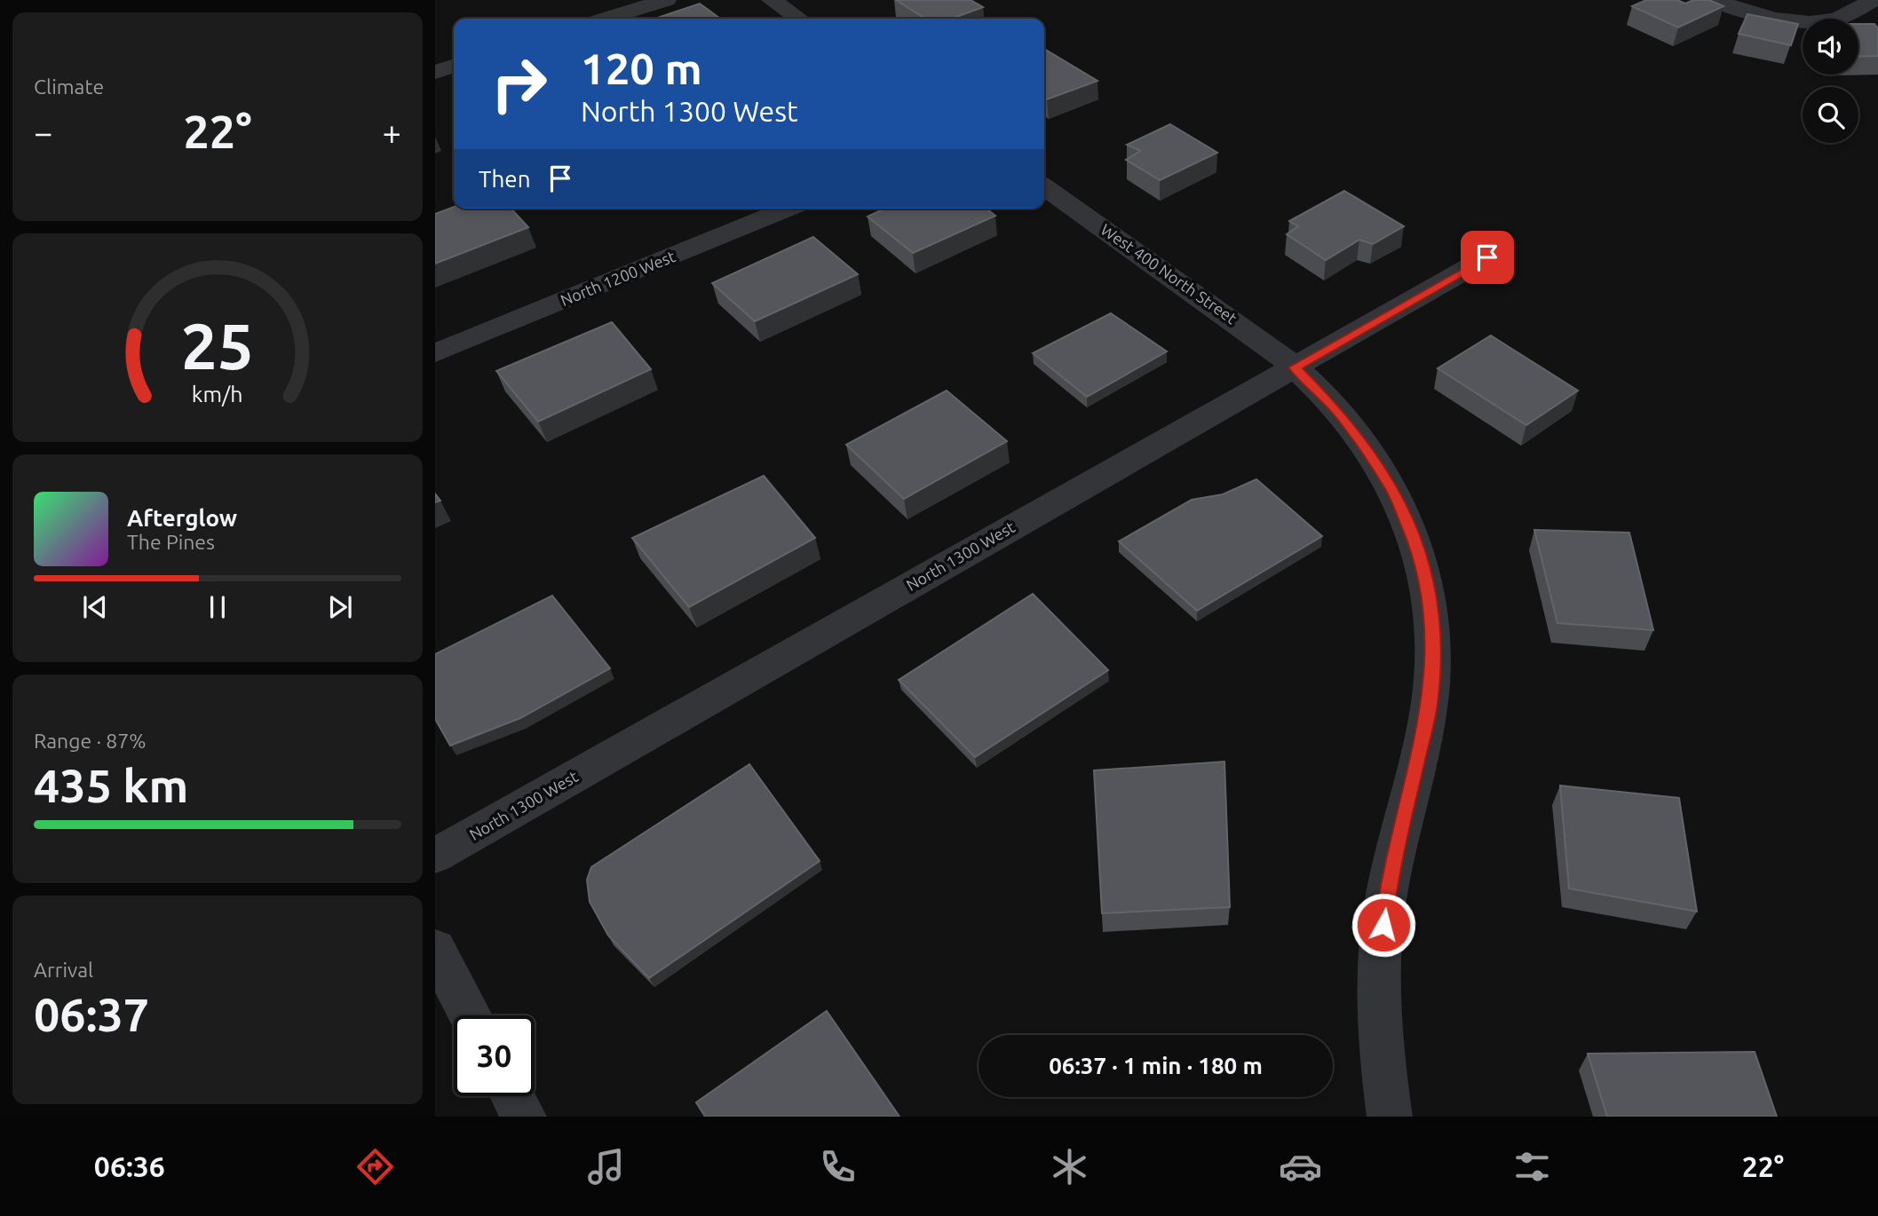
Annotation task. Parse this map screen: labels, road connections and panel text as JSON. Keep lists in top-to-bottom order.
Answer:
{
  "streets": {
    "street": ["West 400 North Street", "North 1200 West", "North 1300 West"]
  },
  "crossings": [
    ["West 400 North Street", "North 1300 West"]
  ],
  "page": {
    "tile": [
      "Climate",
      ["Range · 87%", "435 km"],
      ["Arrival", "06:37"]
    ],
    "turn": ["120 m", "North 1300 West"],
    "heat": ["−", "22°", "+"],
    "then": "Then",
    "song": ["Afterglow", "The Pines"],
    "limit": "30",
    "trip": "06:37 · 1 min · 180 m",
    "tabs": ["06:36", "22°"],
    "gauge": ["25", "km/h"]
  }
}
